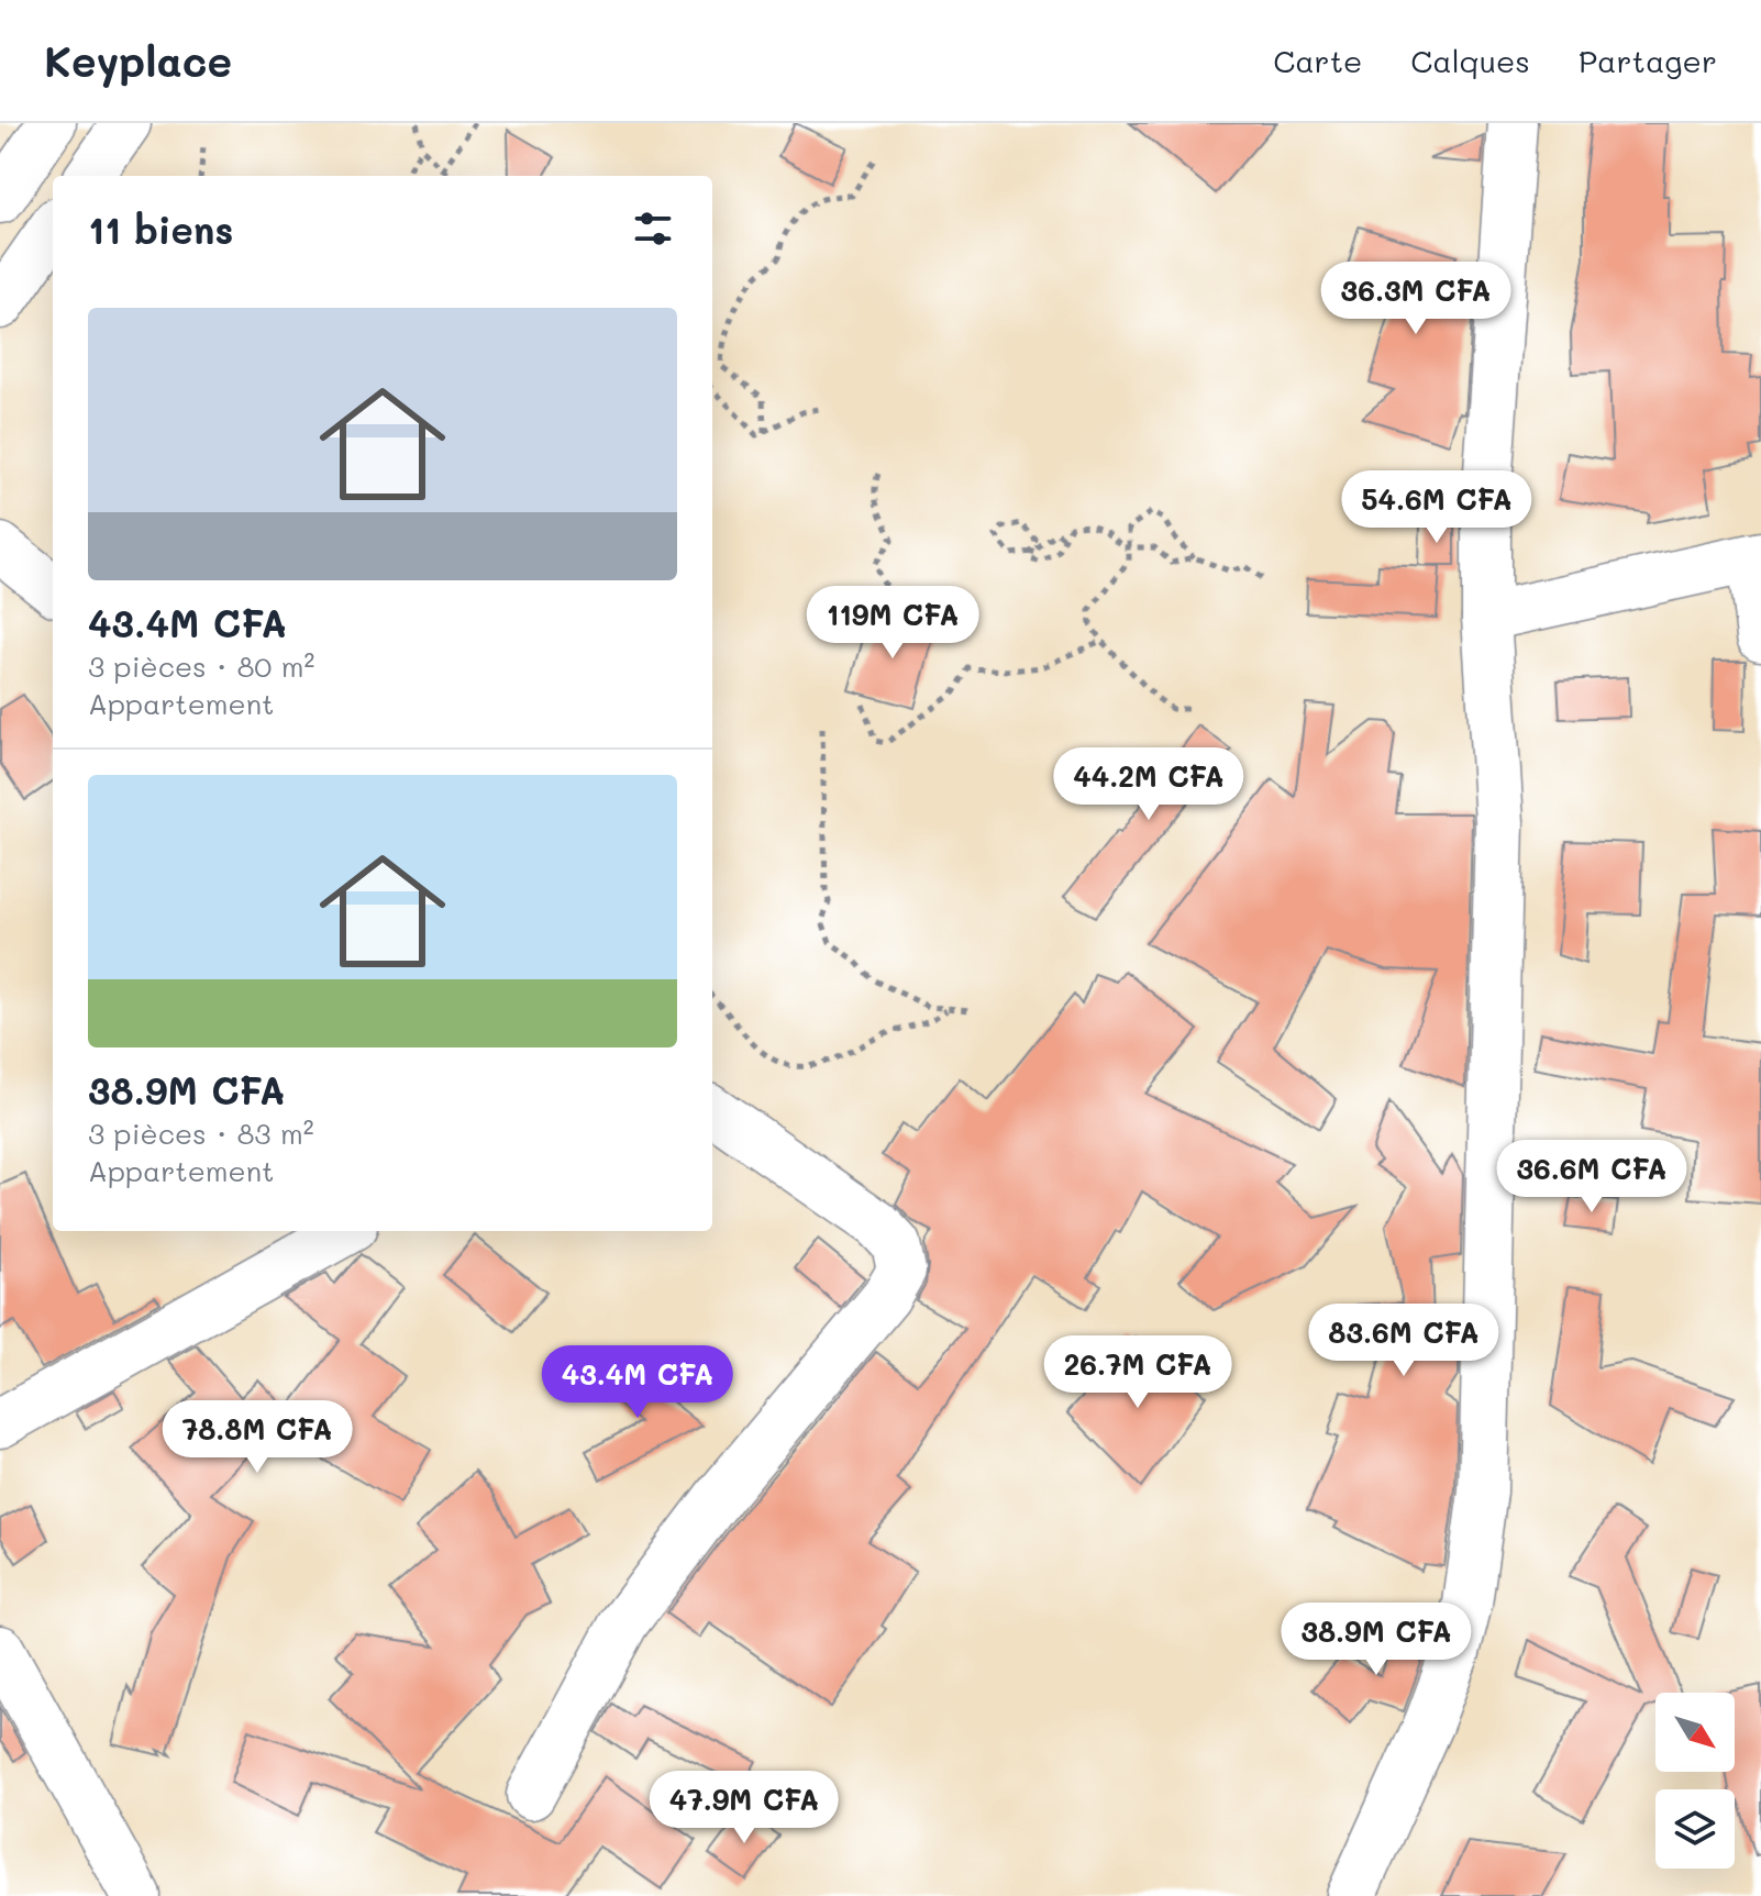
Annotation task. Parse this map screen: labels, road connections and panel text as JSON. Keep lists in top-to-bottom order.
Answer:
{
  "north": "bottom right",
  "page": {
    "header": "Keyplace",
    "nav": ["Carte", "Calques", "Partager"],
    "heading": "11 biens",
    "price": [
      "36.3M CFA",
      "54.6M CFA",
      "119M CFA",
      "44.2M CFA",
      "36.6M CFA",
      "83.6M CFA",
      "26.7M CFA",
      "43.4M CFA",
      "78.8M CFA",
      "38.9M CFA",
      "47.9M CFA"
    ],
    "list": [
      {
        "name": "43.4M CFA",
        "note": "3 pièces · 80 m² · Appartement"
      },
      {
        "name": "38.9M CFA",
        "note": "3 pièces · 83 m² · Appartement"
      }
    ]
  }
}
